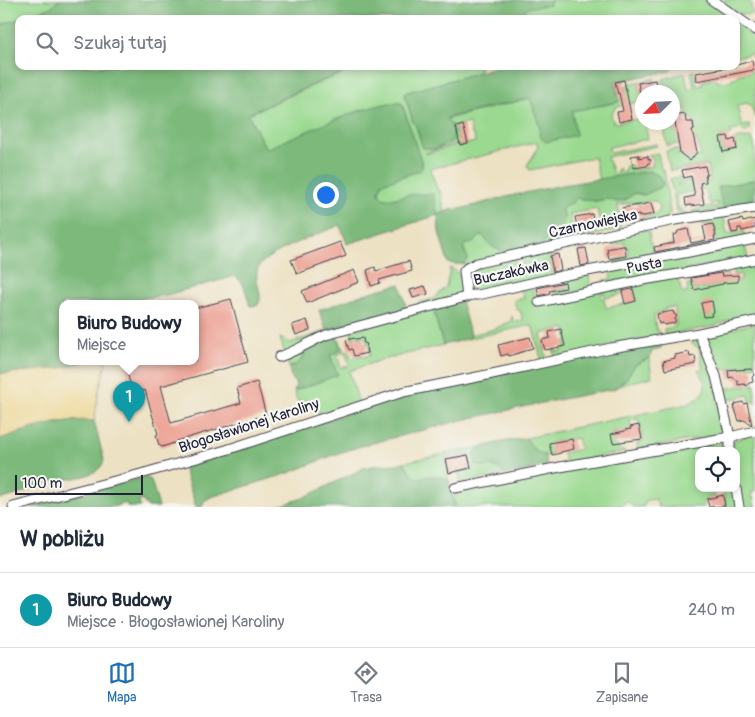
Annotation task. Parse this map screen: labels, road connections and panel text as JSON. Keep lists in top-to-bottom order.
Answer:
{
  "streets": {
    "street": [
      "Czarnowiejska",
      "Pusta",
      "Buczakówka",
      "Błogosławionej Karoliny"
    ]
  },
  "crossings": [
    ["Czarnowiejska", "Buczakówka"]
  ],
  "scale_bar": "100 m",
  "north": "bottom left",
  "page": {
    "search": "Szukaj tutaj",
    "popup": ["Biuro Budowy", "Miejsce"],
    "pins": "1",
    "scale": "100 m",
    "heading": "W pobliżu",
    "list": [
      {
        "mark": "1",
        "name": "Biuro Budowy",
        "note": "Miejsce · Błogosławionej Karoliny",
        "value": "240 m"
      }
    ],
    "nav": ["Mapa", "Trasa", "Zapisane"]
  }
}
